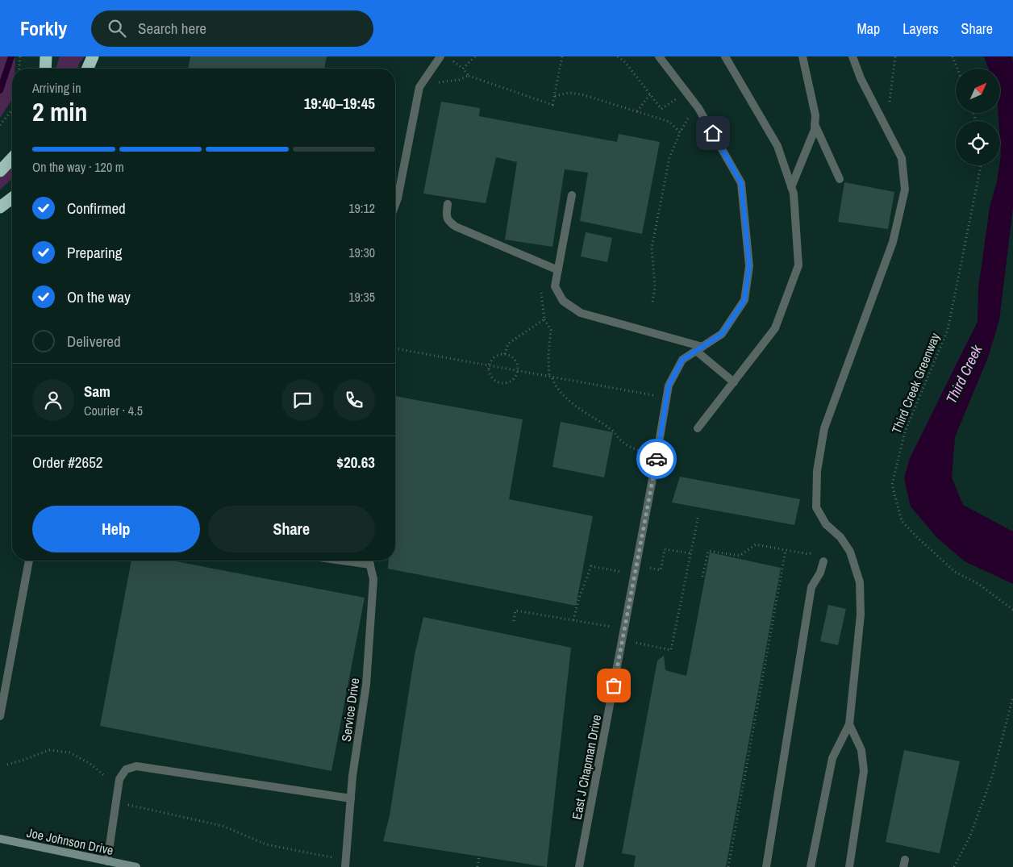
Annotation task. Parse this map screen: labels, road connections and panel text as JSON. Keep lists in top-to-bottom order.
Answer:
{
  "streets": {
    "street": ["Service Drive", "East J Chapman Drive", "Joe Johnson Drive"],
    "path": ["Third Creek Greenway"]
  },
  "water": ["Third Creek"],
  "north": "top right",
  "page": {
    "header": "Forkly",
    "search": "Search here",
    "nav": ["Map", "Layers", "Share"],
    "heading": ["2 min", "Arriving in", "19:40–19:45"],
    "panel": [
      "Sam",
      "Courier · 4.5",
      "Order #2652",
      "$20.63"
    ],
    "bar": "On the way · 120 m",
    "list": [
      ["Confirmed", "19:12"],
      ["Preparing", "19:30"],
      ["On the way", "19:35"],
      "Delivered"
    ],
    "buttons": ["Help", "Share"]
  }
}
